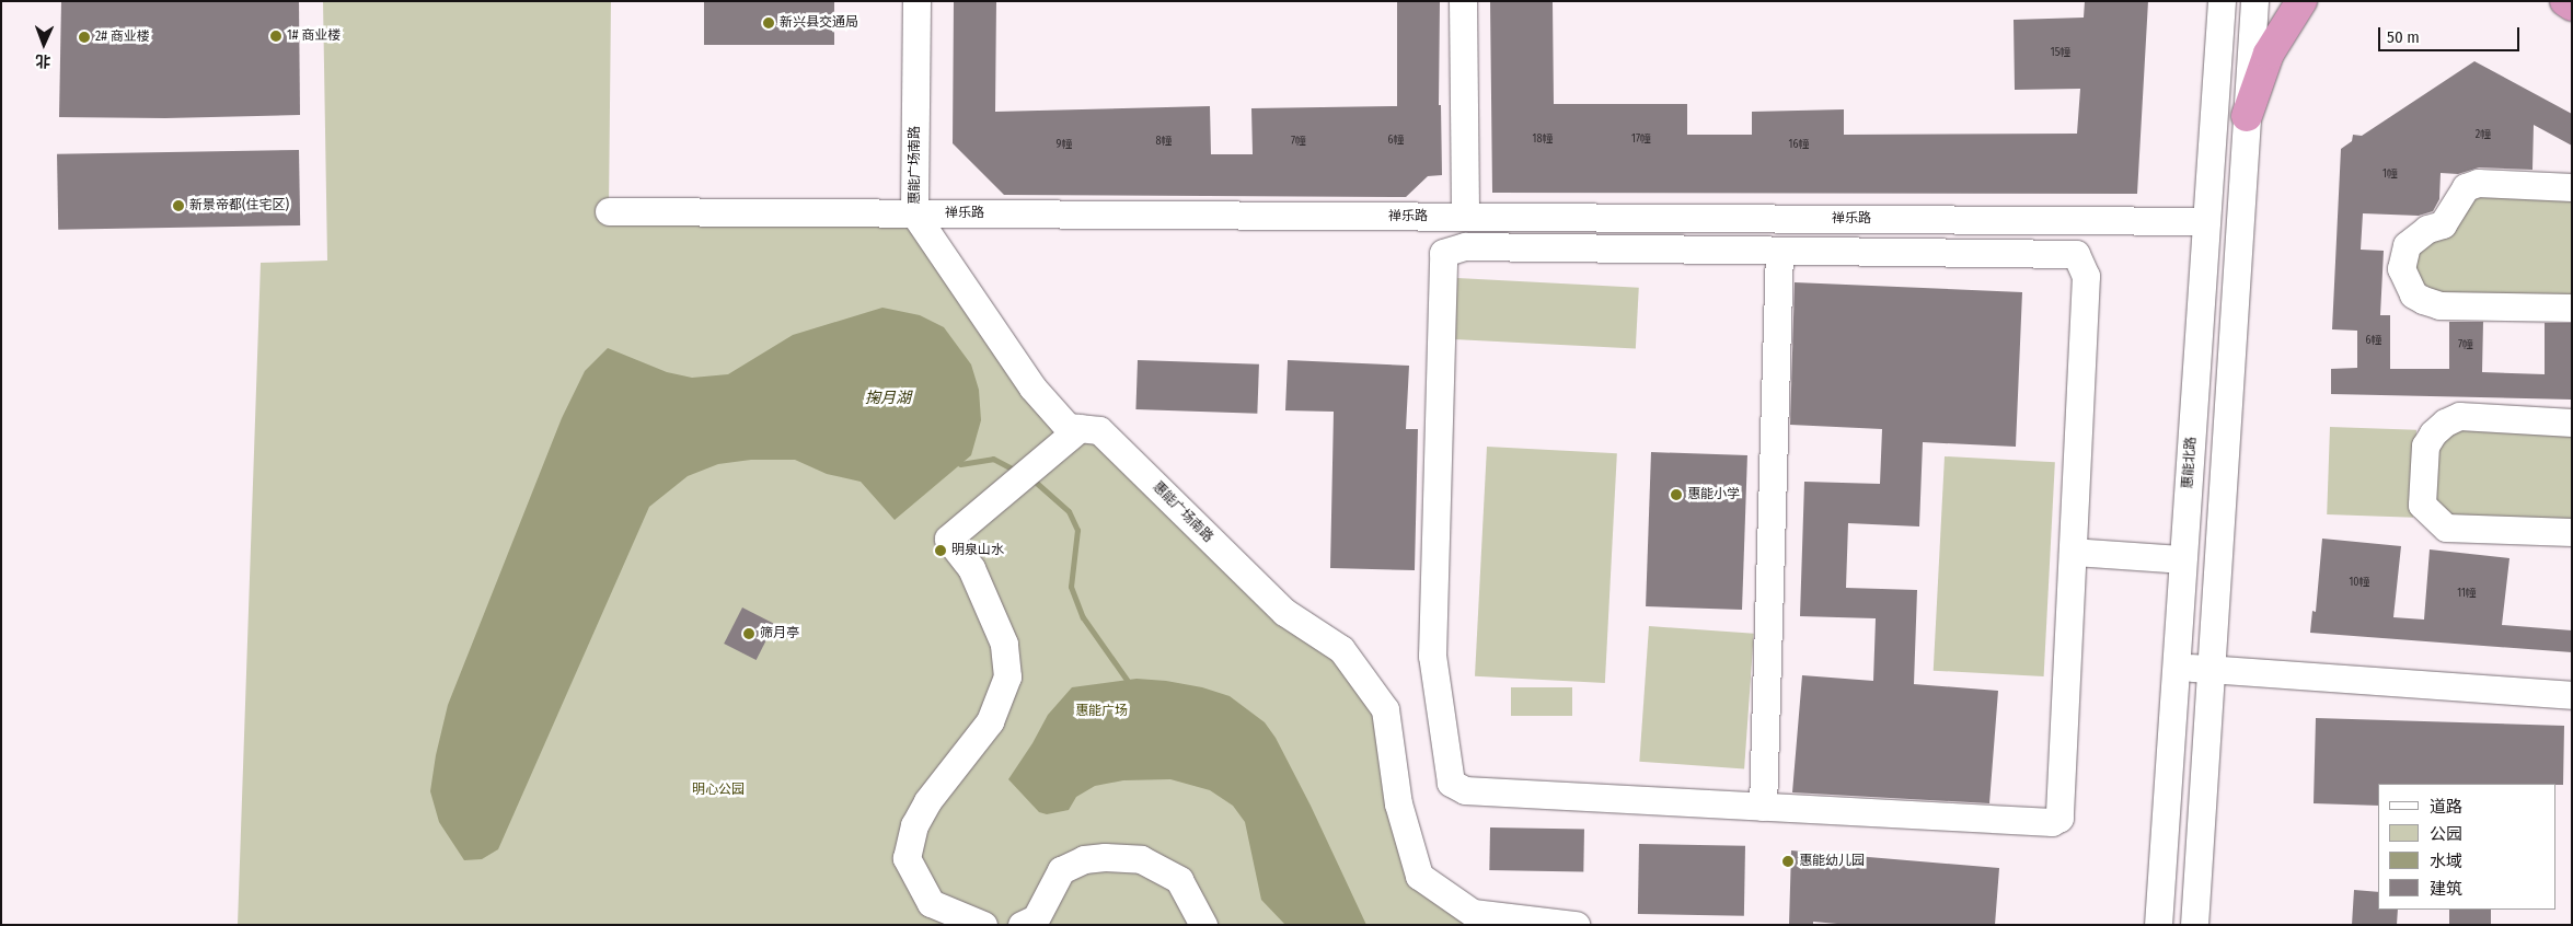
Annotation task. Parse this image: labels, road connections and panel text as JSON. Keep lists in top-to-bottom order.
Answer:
{
  "streets": {
    "street": ["惠能广场南路", "禅乐路", "惠能北路"]
  },
  "crossings": [
    ["惠能广场南路", "禅乐路"],
    ["禅乐路", "惠能北路"]
  ],
  "water": ["掬月湖"],
  "parks": ["惠能广场", "明心公园"],
  "places": [
    "新兴县交通局",
    "1# 商业楼",
    "2# 商业楼",
    "新景帝都(住宅区)",
    "惠能小学",
    "明泉山水",
    "筛月亭",
    "惠能幼儿园"
  ],
  "house_numbers": [
    "15幢",
    "2幢",
    "18幢",
    "17幢",
    "6幢",
    "8幢",
    "7幢",
    "9幢",
    "16幢",
    "1幢",
    "6幢",
    "7幢",
    "10幢",
    "11幢"
  ],
  "legend": [
    "道路",
    "公园",
    "水域",
    "建筑"
  ],
  "scale_bar": "50 m",
  "north": "bottom"
}
